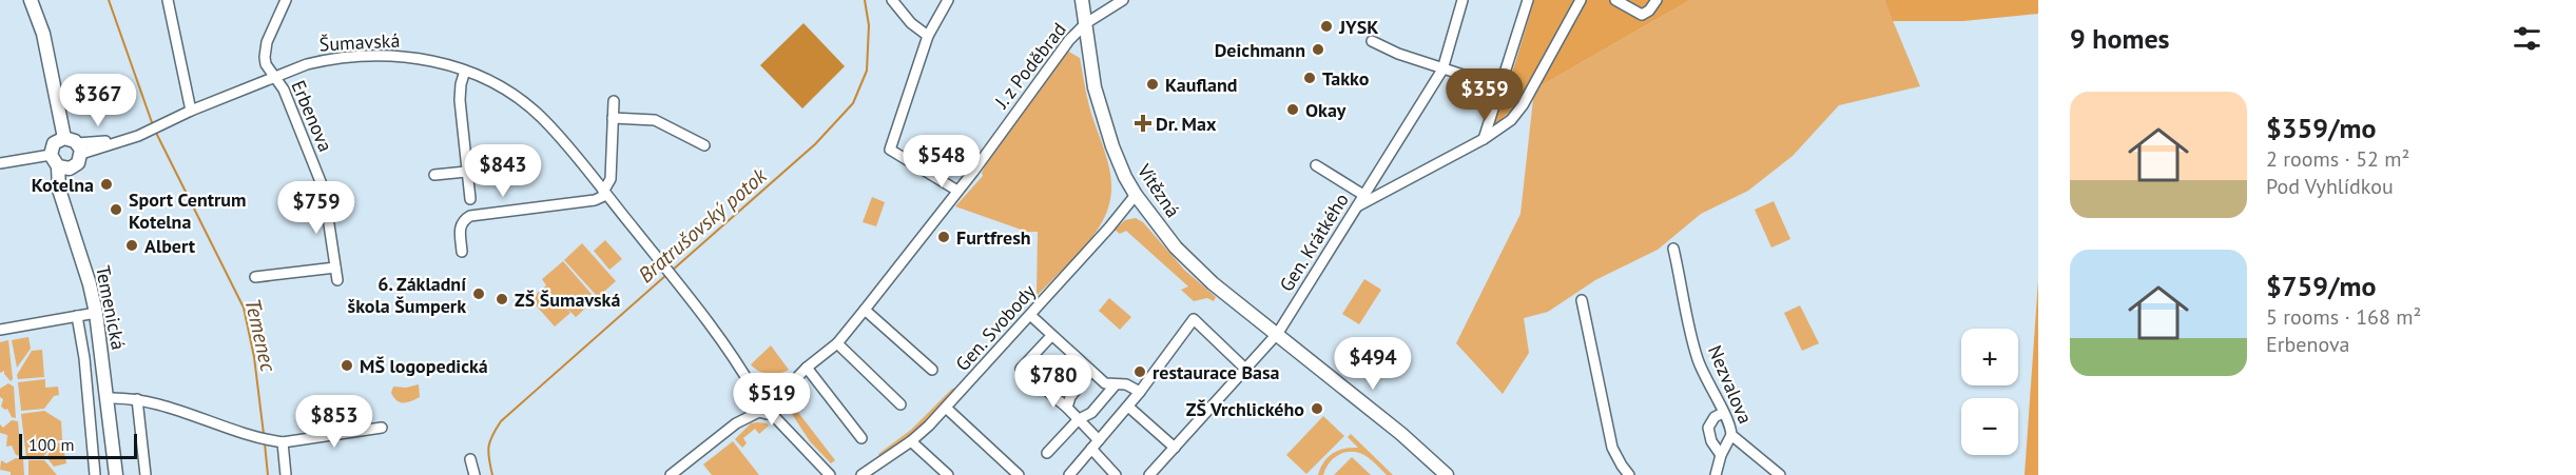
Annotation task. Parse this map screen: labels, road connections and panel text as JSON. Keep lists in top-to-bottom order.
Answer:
{
  "streets": {
    "main road": ["Vítězná", "Temenická"],
    "street": [
      "Šumavská",
      "J. z Poděbrad",
      "Erbenova",
      "Gen. Krátkého",
      "Gen. Svobody",
      "Nezvalova"
    ]
  },
  "crossings": [
    ["Šumavská", "Erbenova"],
    ["J. z Poděbrad", "Vítězná"],
    ["Vítězná", "Gen. Krátkého"],
    ["Vítězná", "Gen. Svobody"]
  ],
  "water": ["Bratrušovský potok", "Temenec"],
  "places": {
    "other": [
      "JYSK",
      "Deichmann",
      "Takko",
      "Kaufland",
      "Okay",
      "Kotelna",
      "Sport Centrum Kotelna",
      "Furtfresh",
      "Albert",
      "6. Základní škola Šumperk",
      "ZŠ Šumavská",
      "MŠ logopedická",
      "restaurace Basa",
      "ZŠ Vrchlického"
    ],
    "health": ["Dr. Max"]
  },
  "scale_bar": "100 m",
  "page": {
    "heading": "9 homes",
    "price": [
      "$359",
      "$367",
      "$548",
      "$843",
      "$759",
      "$494",
      "$780",
      "$519",
      "$853"
    ],
    "list": [
      {
        "name": "$359/mo",
        "note": "2 rooms · 52 m² · Pod Vyhlídkou"
      },
      {
        "name": "$759/mo",
        "note": "5 rooms · 168 m² · Erbenova"
      }
    ],
    "map_buttons": ["+", "−"],
    "scale": "100 m"
  }
}
